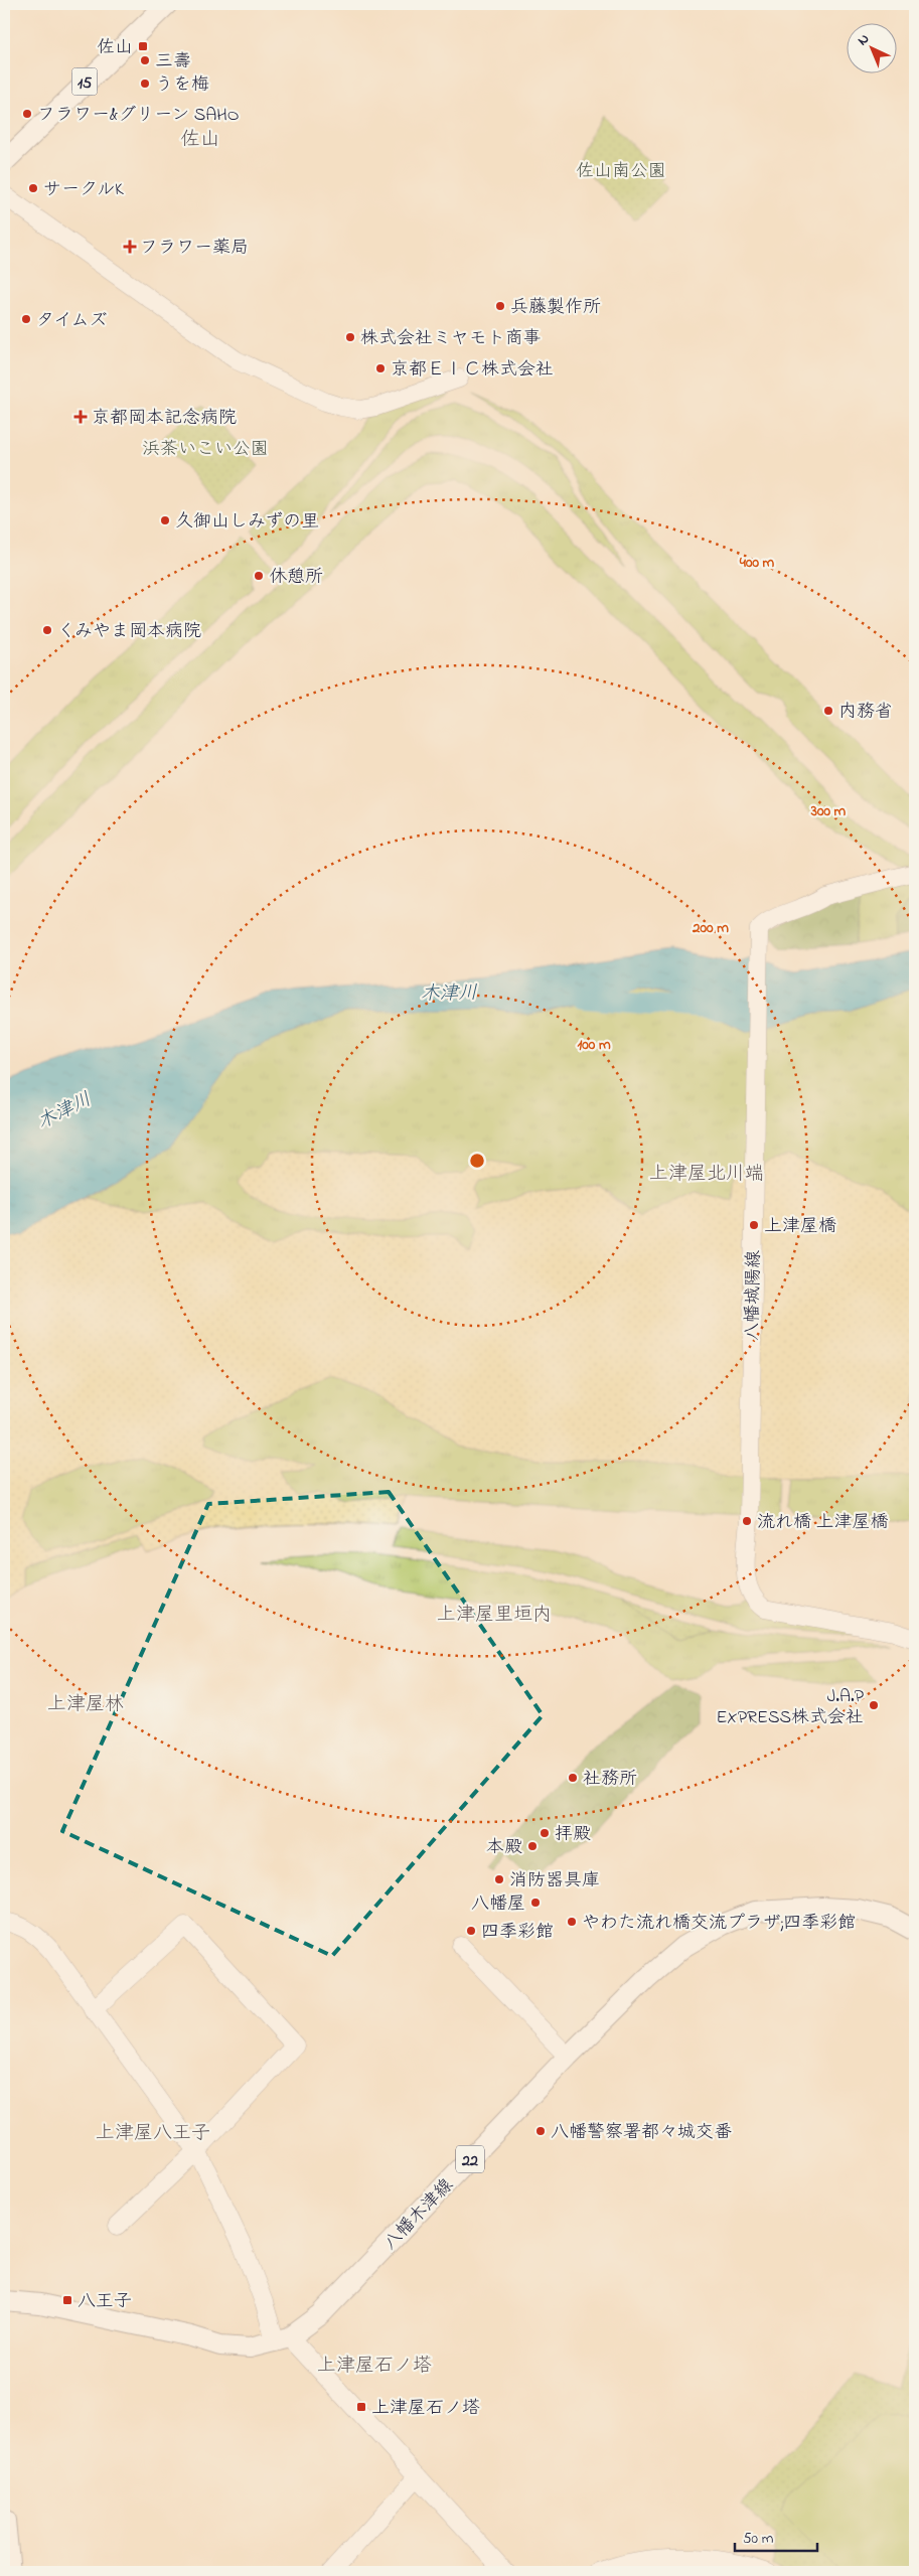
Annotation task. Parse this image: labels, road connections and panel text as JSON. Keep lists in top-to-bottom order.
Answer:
{
  "streets": {
    "main road": ["15", "22", "八幡木津線"],
    "street": ["八幡城陽線"]
  },
  "districts": [
    "佐山",
    "上津屋北川端",
    "上津屋里垣内",
    "上津屋林",
    "上津屋八王子",
    "上津屋石ノ塔"
  ],
  "water": ["木津川"],
  "parks": ["佐山南公園", "浜茶いこい公園"],
  "places": {
    "transit": ["佐山", "八王子", "上津屋石ノ塔"],
    "other": [
      "三壽",
      "うを梅",
      "フラワー&グリーン SAHO",
      "サークルK",
      "兵藤製作所",
      "タイムズ",
      "株式会社ミヤモト商事",
      "京都ＥＩＣ株式会社",
      "久御山しみずの里",
      "休憩所",
      "くみやま岡本病院",
      "内務省",
      "上津屋橋",
      "流れ橋 上津屋橋",
      "J.A.P EXPRESS株式会社",
      "社務所",
      "拝殿",
      "本殿",
      "消防器具庫",
      "八幡屋",
      "やわた流れ橋交流プラザ;四季彩館",
      "四季彩館",
      "八幡警察署都々城交番"
    ],
    "health": ["フラワー薬局", "京都岡本記念病院"]
  },
  "scale_bar": "50 m",
  "north": "top left",
  "rings": [
    "400 m",
    "300 m",
    "200 m",
    "100 m"
  ]
}
